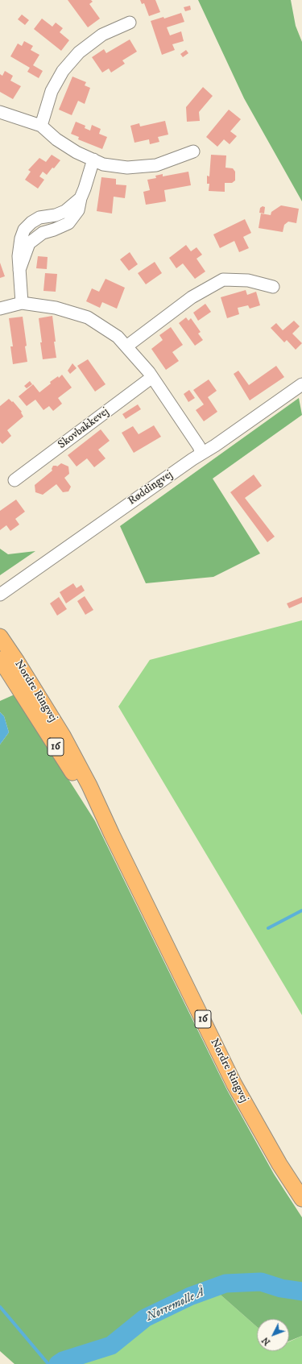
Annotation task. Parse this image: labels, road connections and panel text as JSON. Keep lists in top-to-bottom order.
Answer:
{
  "streets": {
    "main road": ["Nordre Ringvej", "16"],
    "street": ["Skovbakkevej", "Røddingvej"]
  },
  "water": ["Nørremølle Å"],
  "north": "bottom left"
}
